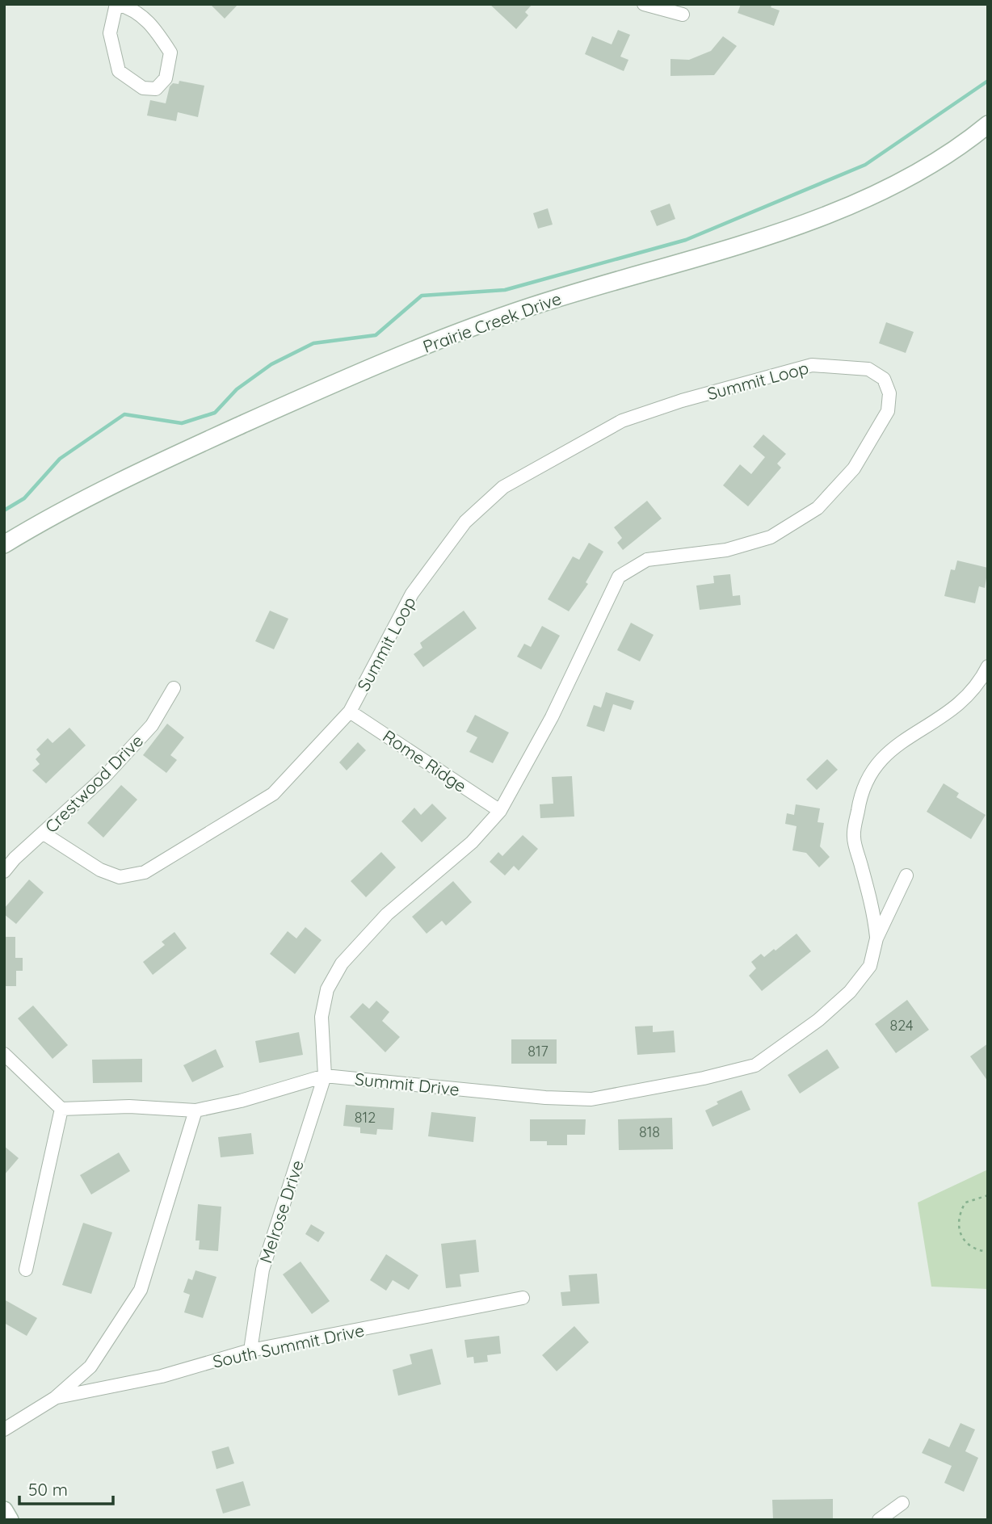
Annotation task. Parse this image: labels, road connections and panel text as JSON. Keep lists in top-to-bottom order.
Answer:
{
  "streets": {
    "main road": ["Prairie Creek Drive"],
    "street": [
      "Summit Loop",
      "Rome Ridge",
      "Crestwood Drive",
      "Summit Drive",
      "Melrose Drive",
      "South Summit Drive"
    ]
  },
  "crossings": [
    ["Summit Loop", "Rome Ridge"],
    ["Summit Loop", "Crestwood Drive"],
    ["Summit Loop", "Summit Drive"],
    ["Summit Loop", "Melrose Drive"],
    ["Summit Drive", "Melrose Drive"],
    ["Melrose Drive", "South Summit Drive"]
  ],
  "house_numbers": [
    "824",
    "817",
    "812",
    "818"
  ],
  "scale_bar": "50 m"
}
